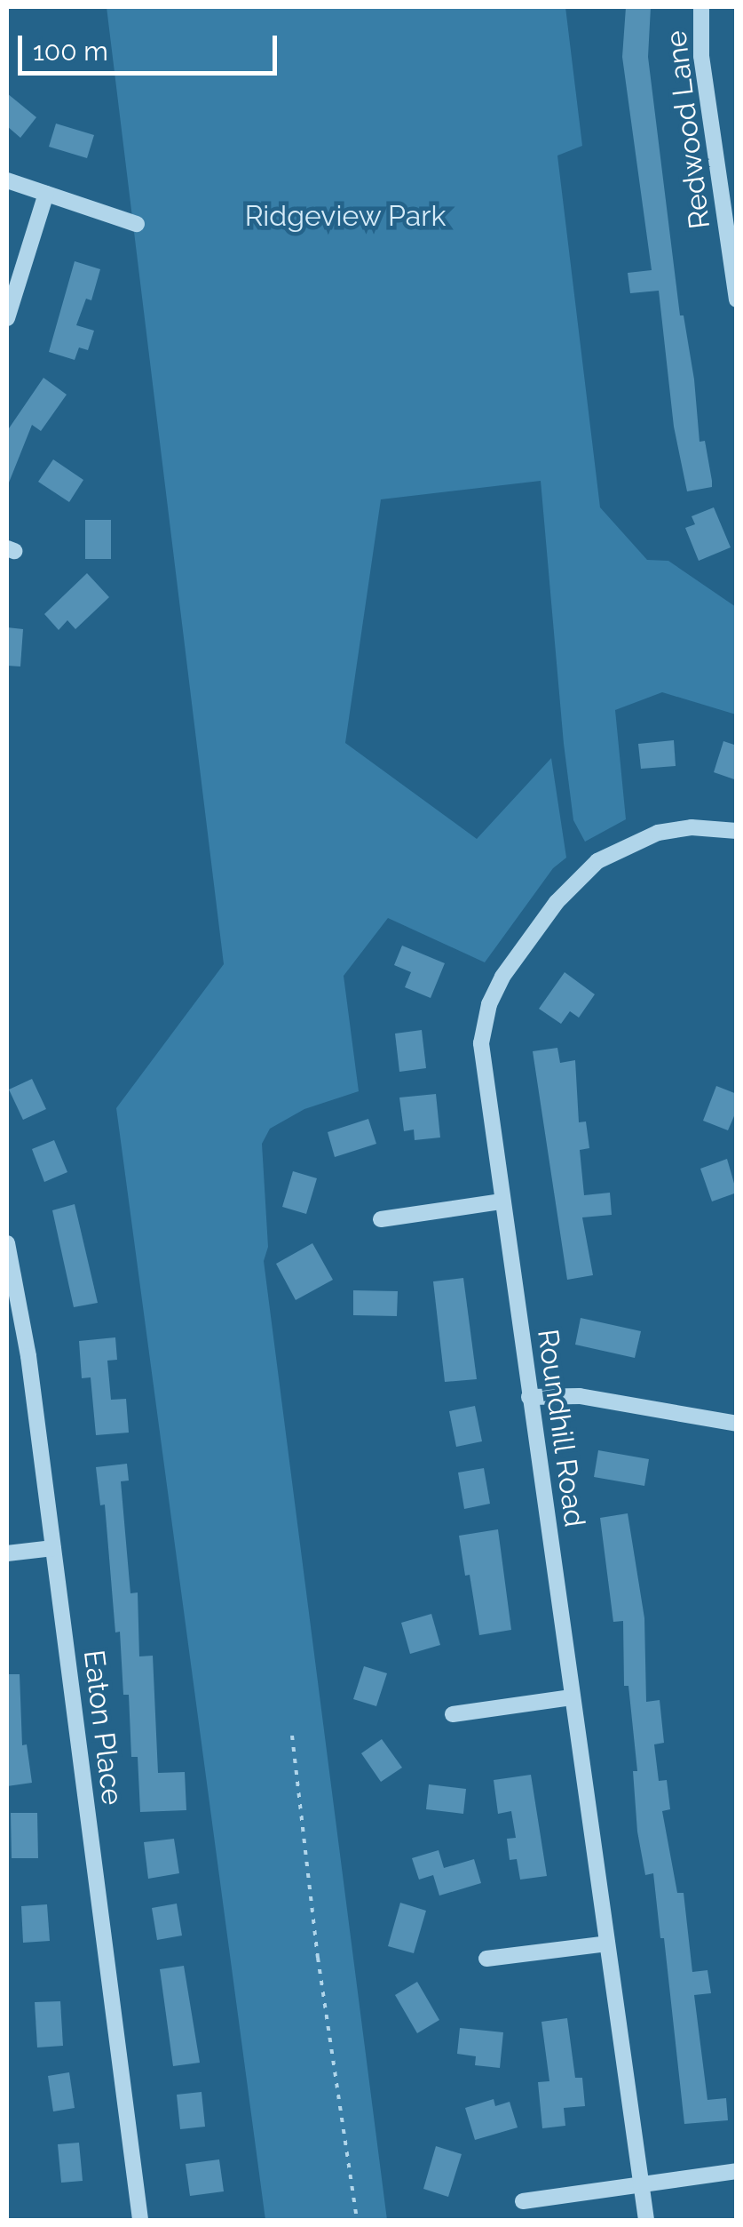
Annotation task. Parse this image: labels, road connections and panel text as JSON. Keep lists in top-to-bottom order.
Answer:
{
  "streets": {
    "street": ["Redwood Lane", "Roundhill Road", "Eaton Place"]
  },
  "parks": ["Ridgeview Park"],
  "scale_bar": "100 m"
}
